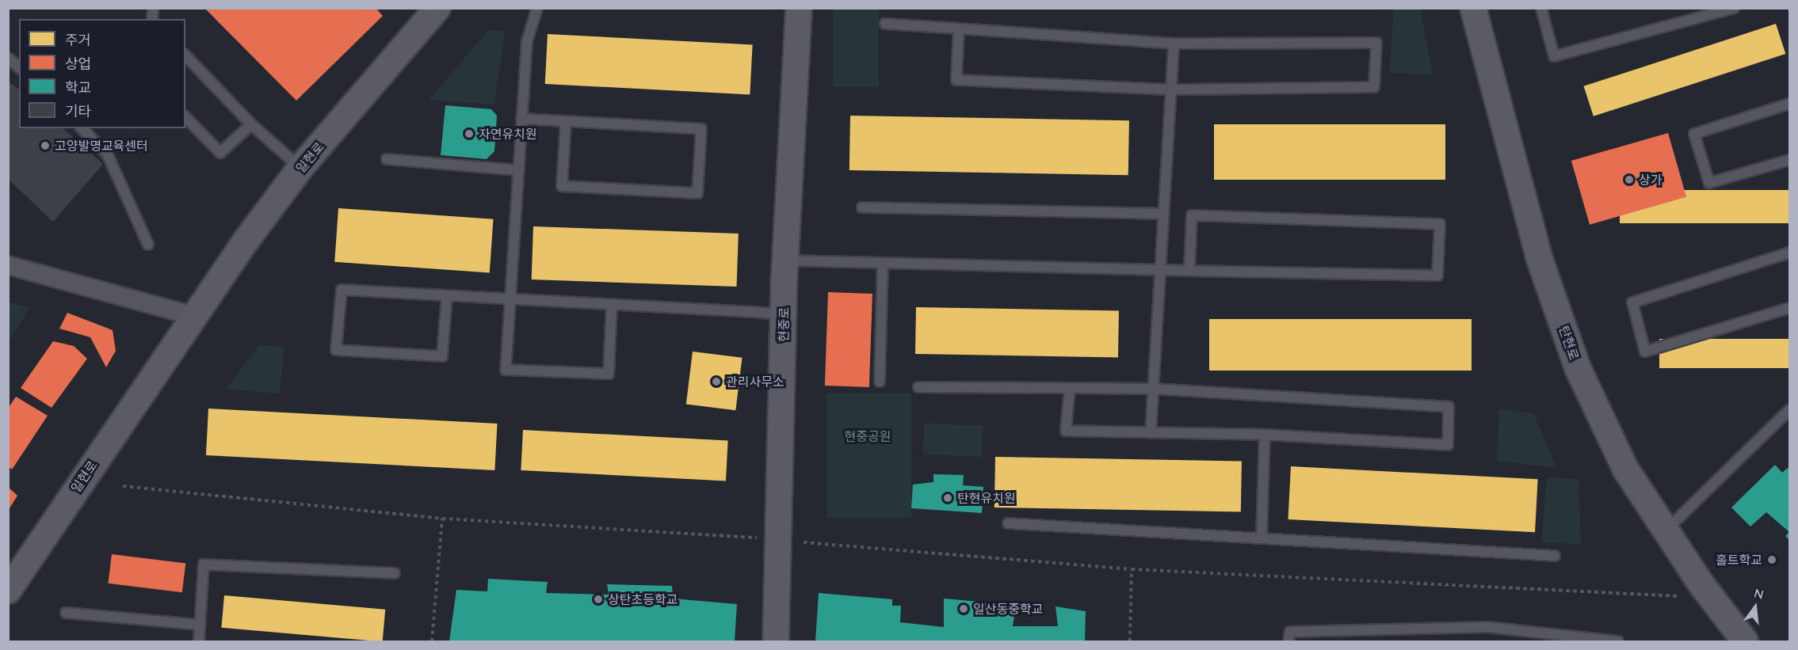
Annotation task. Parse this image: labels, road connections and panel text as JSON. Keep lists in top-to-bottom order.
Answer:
{
  "streets": {
    "main road": ["일현로", "현중로", "탄현로"]
  },
  "parks": ["현중공원"],
  "places": [
    "자연유치원",
    "고양발명교육센터",
    "상가",
    "관리사무소",
    "탄현유치원",
    "홀트학교",
    "상탄초등학교",
    "일산동중학교"
  ],
  "legend": [
    "주거",
    "상업",
    "학교",
    "기타"
  ],
  "north": "top"
}
